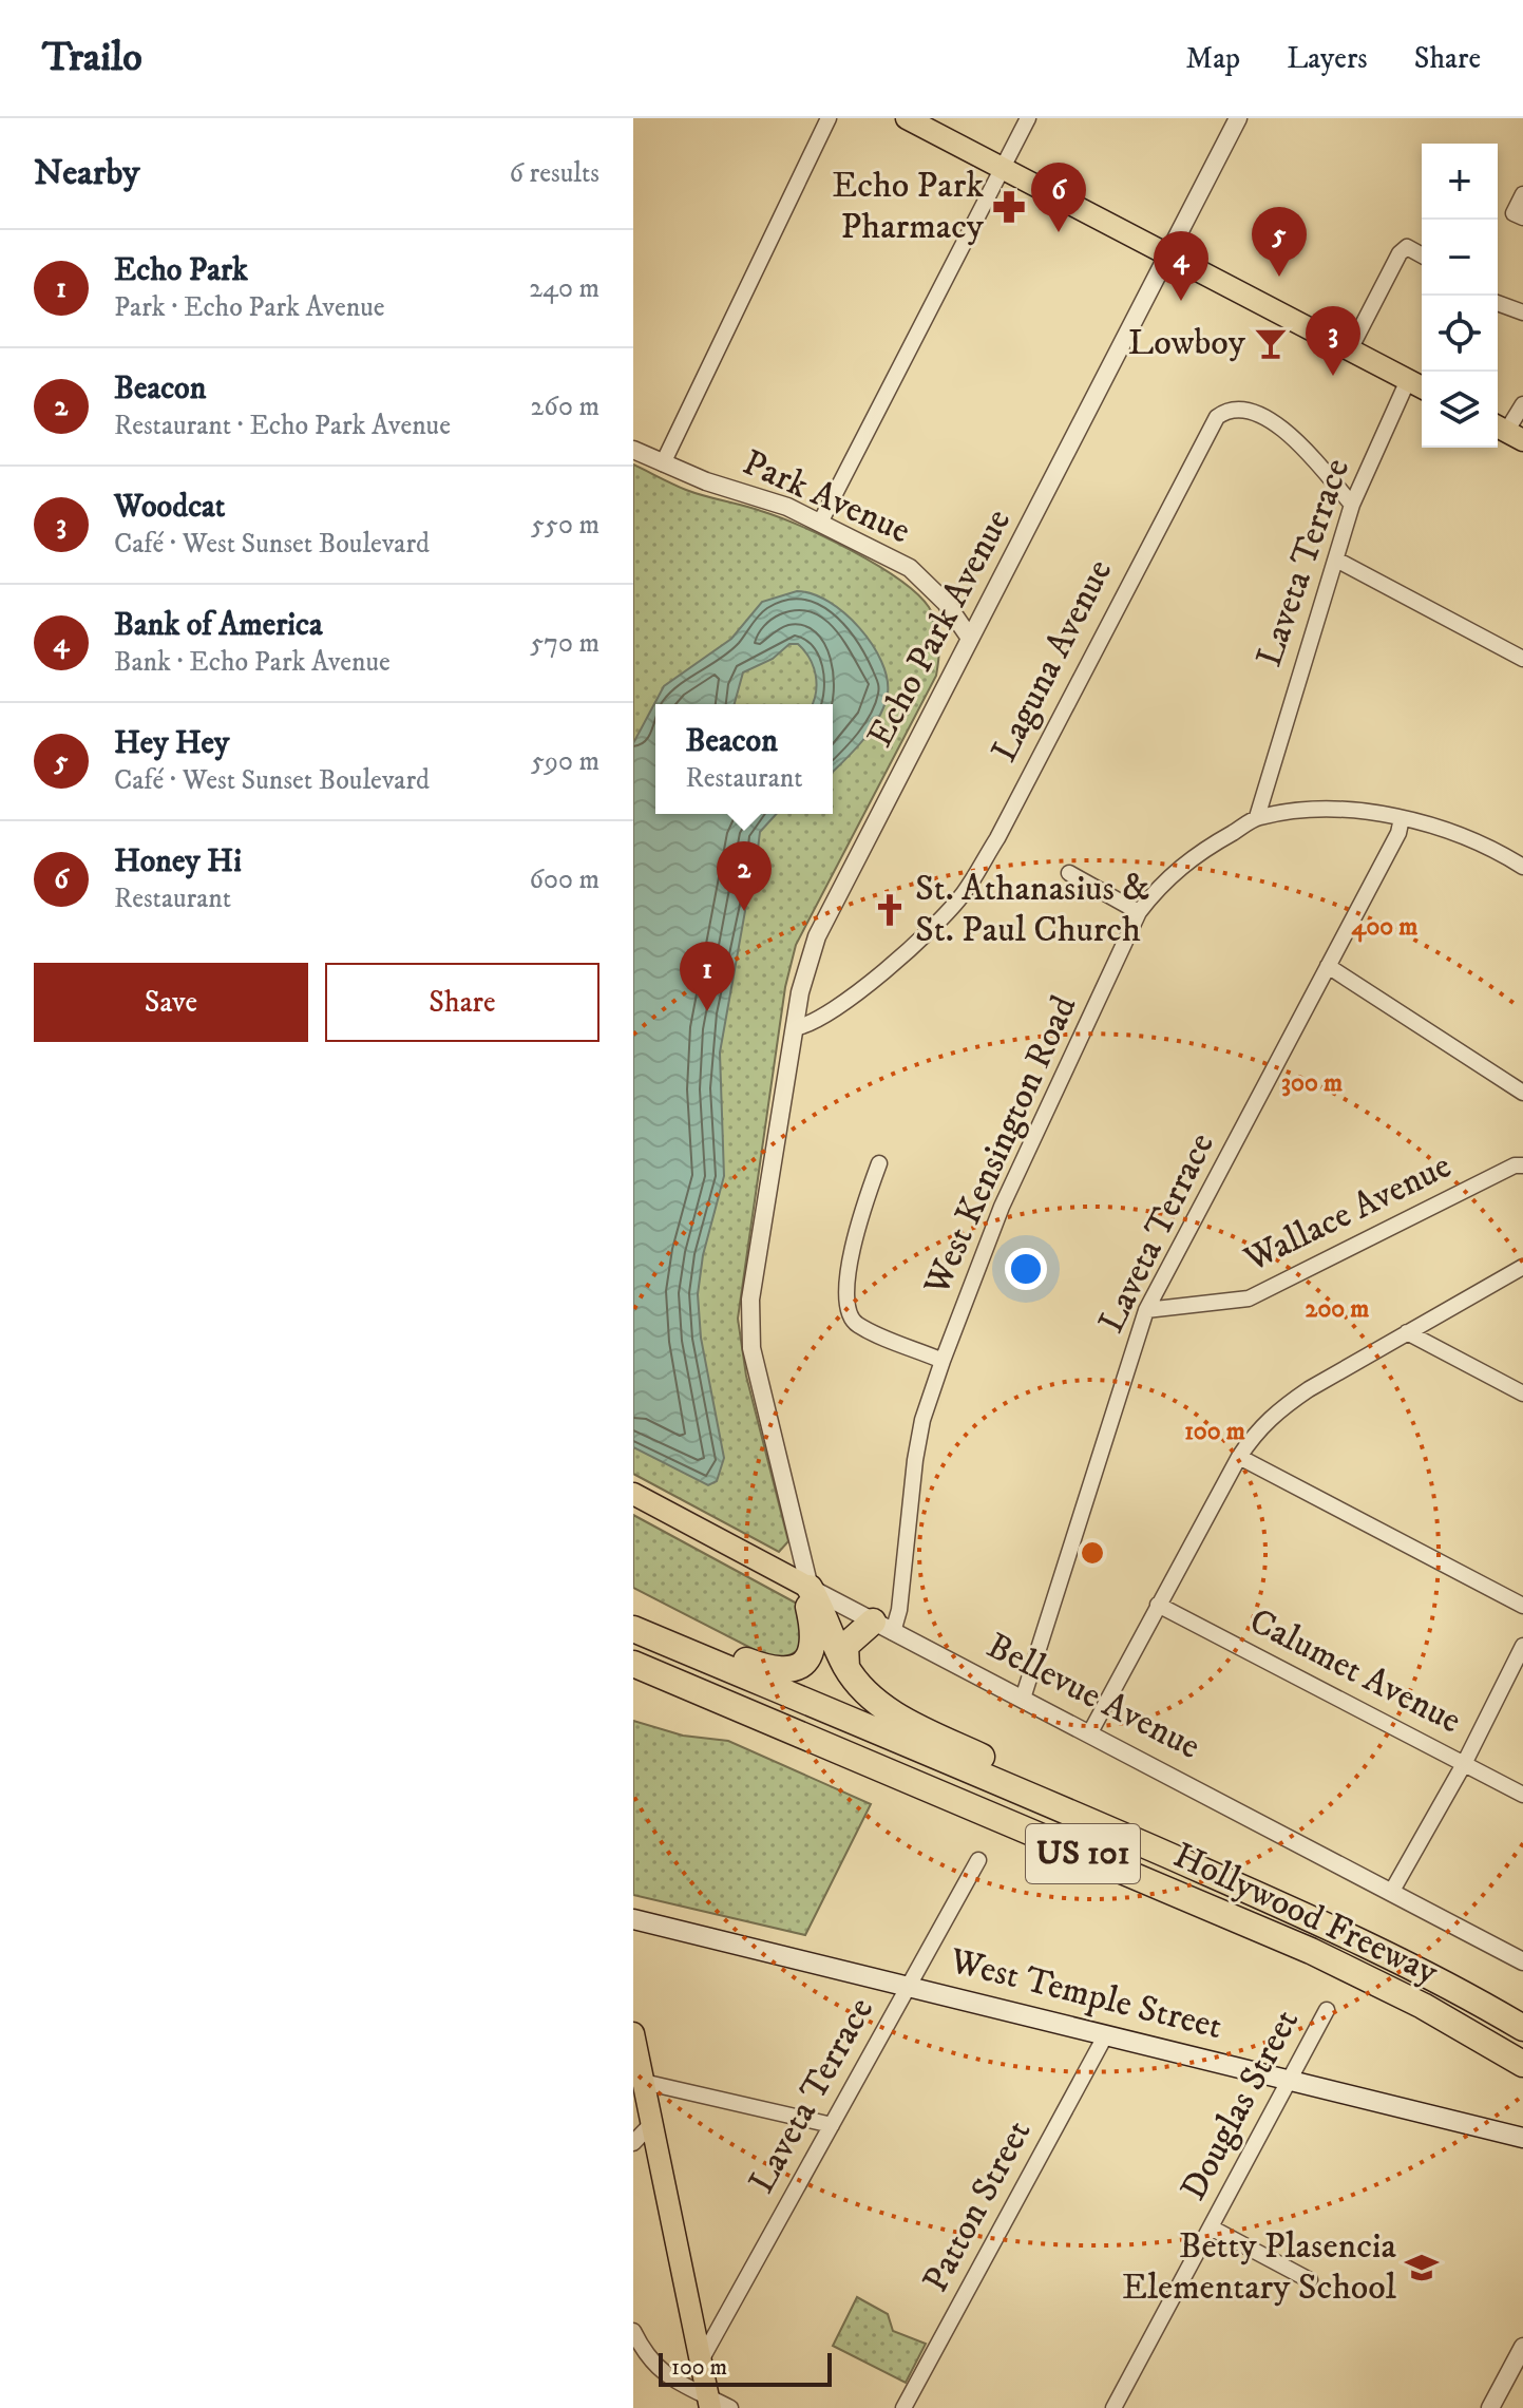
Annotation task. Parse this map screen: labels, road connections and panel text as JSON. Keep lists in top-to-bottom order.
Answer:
{
  "streets": {
    "highway": ["US 101", "Hollywood Freeway"],
    "main road": ["Bellevue Avenue", "West Temple Street"],
    "street": [
      "Park Avenue",
      "Laveta Terrace",
      "Echo Park Avenue",
      "Laguna Avenue",
      "West Kensington Road",
      "Wallace Avenue",
      "Calumet Avenue",
      "Douglas Street",
      "Patton Street"
    ]
  },
  "crossings": [
    ["Park Avenue", "Echo Park Avenue"],
    ["Laveta Terrace", "Laguna Avenue"],
    ["Laveta Terrace", "West Kensington Road"],
    ["Laveta Terrace", "Wallace Avenue"],
    ["Laveta Terrace", "Bellevue Avenue"],
    ["Laveta Terrace", "West Temple Street"],
    ["Echo Park Avenue", "Laguna Avenue"],
    ["Echo Park Avenue", "Bellevue Avenue"],
    ["West Kensington Road", "Bellevue Avenue"],
    ["West Temple Street", "Douglas Street"],
    ["West Temple Street", "Patton Street"]
  ],
  "places": {
    "pharmacy": ["Echo Park Pharmacy"],
    "bar": ["Lowboy"],
    "church": ["St. Athanasius & St. Paul Church"],
    "school or university": ["Betty Plasencia Elementary School"]
  },
  "scale_bar": "100 m",
  "page": {
    "header": "Trailo",
    "nav": ["Map", "Layers", "Share"],
    "heading": ["Nearby", "6 results"],
    "map_buttons": ["+", "−"],
    "pins": [
      "6",
      "5",
      "4",
      "3",
      "2",
      "1"
    ],
    "list": [
      {
        "mark": "1",
        "name": "Echo Park",
        "note": "Park · Echo Park Avenue",
        "value": "240 m"
      },
      {
        "mark": "2",
        "name": "Beacon",
        "note": "Restaurant · Echo Park Avenue",
        "value": "260 m"
      },
      {
        "mark": "3",
        "name": "Woodcat",
        "note": "Café · West Sunset Boulevard",
        "value": "550 m"
      },
      {
        "mark": "4",
        "name": "Bank of America",
        "note": "Bank · Echo Park Avenue",
        "value": "570 m"
      },
      {
        "mark": "5",
        "name": "Hey Hey",
        "note": "Café · West Sunset Boulevard",
        "value": "590 m"
      },
      {
        "mark": "6",
        "name": "Honey Hi",
        "note": "Restaurant",
        "value": "600 m"
      }
    ],
    "popup": ["Beacon", "Restaurant"],
    "buttons": ["Save", "Share"],
    "scale": "100 m"
  },
  "rings": [
    "400 m",
    "300 m",
    "200 m",
    "100 m"
  ]
}
